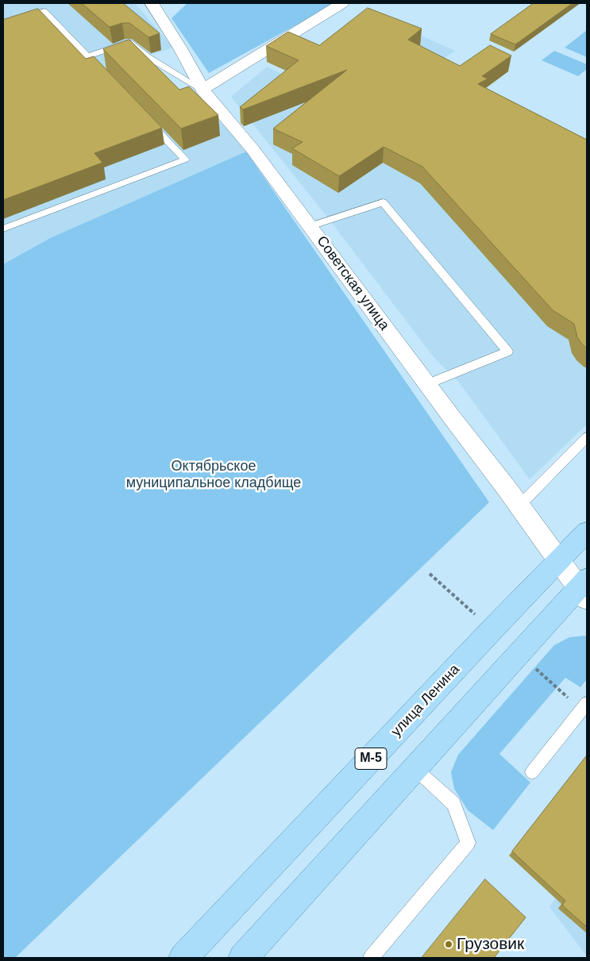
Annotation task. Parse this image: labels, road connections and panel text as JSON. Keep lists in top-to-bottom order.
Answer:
{
  "streets": {
    "main road": ["улица Ленина", "М-5"],
    "street": ["Советская улица"]
  },
  "crossings": [
    ["Советская улица", "улица Ленина"],
    ["Советская улица", "М-5"]
  ],
  "parks": ["Октябрьское муниципальное кладбище"],
  "places": ["Грузовик"]
}
